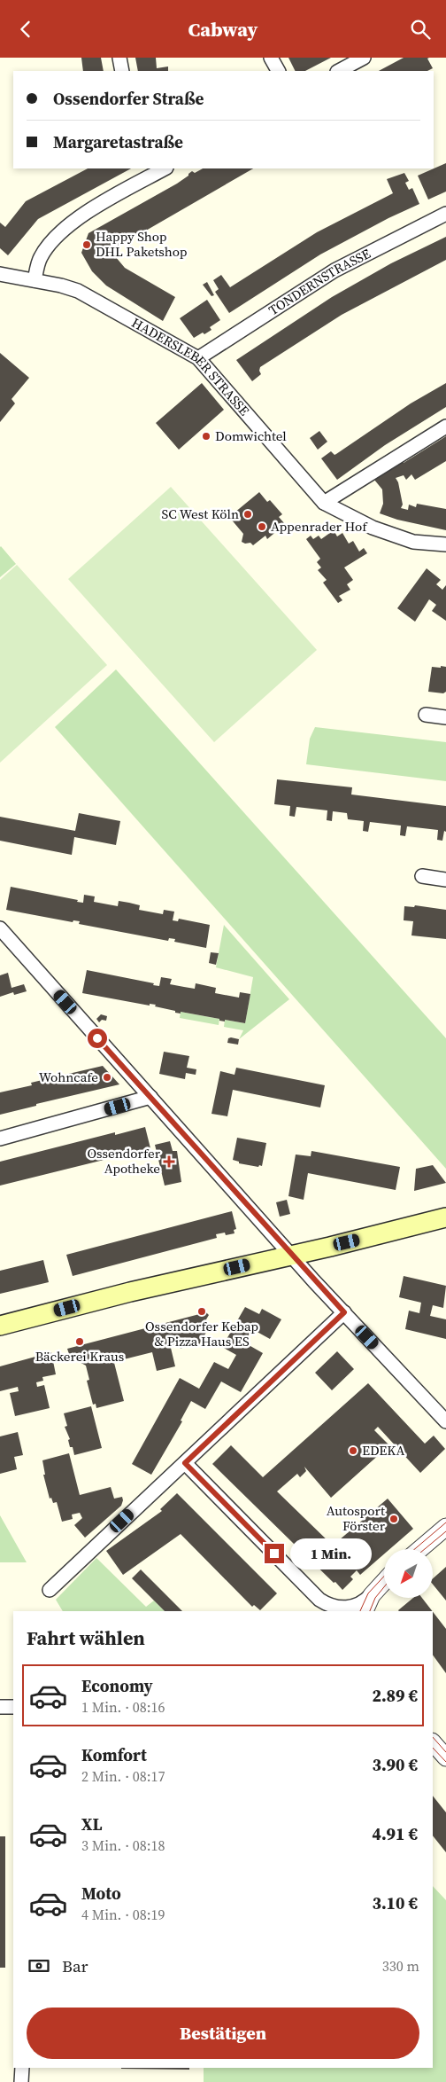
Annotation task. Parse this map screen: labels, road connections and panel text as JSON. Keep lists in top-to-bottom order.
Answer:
{
  "streets": {
    "street": ["TONDERNSTRASSE", "HADERSLEBER STRASSE"]
  },
  "crossings": [
    ["TONDERNSTRASSE", "HADERSLEBER STRASSE"]
  ],
  "places": {
    "other": [
      "Happy Shop DHL Paketshop",
      "Domwichtel",
      "SC West Köln",
      "Appenrader Hof",
      "Wohncafe",
      "Ossendorfer Kebap & Pizza Haus ES",
      "Bäckerei Kraus",
      "EDEKA",
      "Autosport Förster"
    ],
    "health": ["Ossendorfer Apotheke"]
  },
  "north": "bottom left",
  "page": {
    "header": "Cabway",
    "banner": ["Ossendorfer Straße", "Margaretastraße"],
    "bubble": "1 Min.",
    "heading": "Fahrt wählen",
    "list": [
      {
        "name": "Economy",
        "note": "1 Min. · 08:16",
        "value": "2.89 €"
      },
      {
        "name": "Komfort",
        "note": "2 Min. · 08:17",
        "value": "3.90 €"
      },
      {
        "name": "XL",
        "note": "3 Min. · 08:18",
        "value": "4.91 €"
      },
      {
        "name": "Moto",
        "note": "4 Min. · 08:19",
        "value": "3.10 €"
      }
    ],
    "pay": ["Bar", "330 m"],
    "buttons": "Bestätigen"
  }
}
